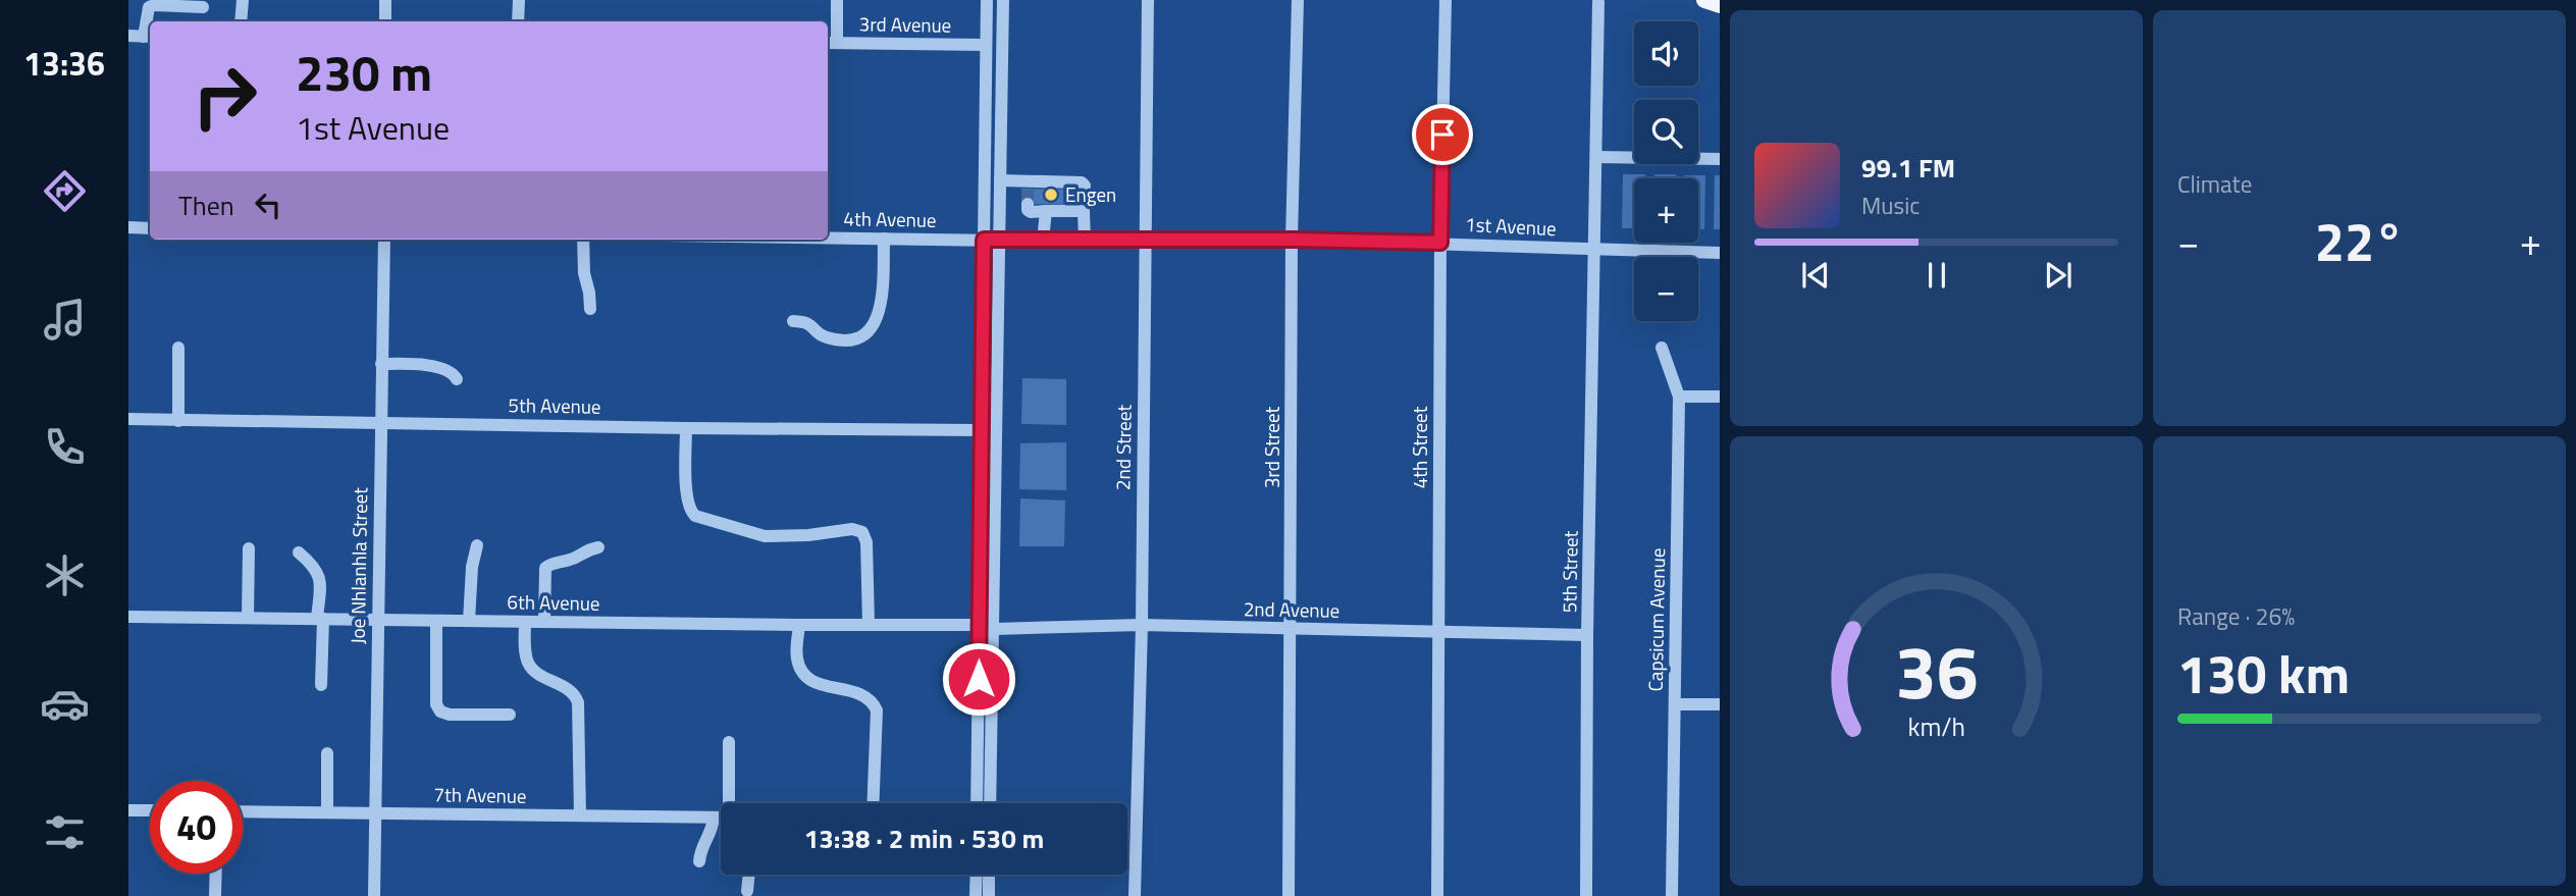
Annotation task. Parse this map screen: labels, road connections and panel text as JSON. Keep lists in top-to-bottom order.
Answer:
{
  "streets": {
    "street": [
      "3rd Avenue",
      "4th Avenue",
      "1st Avenue",
      "5th Avenue",
      "2nd Street",
      "3rd Street",
      "4th Street",
      "Joe Nhlanhla Street",
      "5th Street",
      "6th Avenue",
      "2nd Avenue",
      "Capsicum Avenue",
      "7th Avenue"
    ]
  },
  "crossings": [
    ["4th Avenue", "1st Avenue"],
    ["1st Avenue", "2nd Street"],
    ["1st Avenue", "3rd Street"],
    ["1st Avenue", "4th Street"],
    ["1st Avenue", "5th Street"],
    ["5th Avenue", "Joe Nhlanhla Street"],
    ["2nd Street", "2nd Avenue"],
    ["3rd Street", "2nd Avenue"],
    ["4th Street", "2nd Avenue"],
    ["Joe Nhlanhla Street", "6th Avenue"],
    ["Joe Nhlanhla Street", "7th Avenue"],
    ["5th Street", "2nd Avenue"]
  ],
  "places": ["Engen"],
  "page": {
    "tabs": "13:36",
    "tile": [
      "Climate",
      ["Range · 26%", "130 km"]
    ],
    "map_buttons": ["+", "−"],
    "turn": ["230 m", "1st Avenue"],
    "song": ["99.1 FM", "Music"],
    "then": "Then",
    "heat": ["−", "22°", "+"],
    "limit": "40",
    "trip": "13:38 · 2 min · 530 m",
    "gauge": ["36", "km/h"]
  }
}
